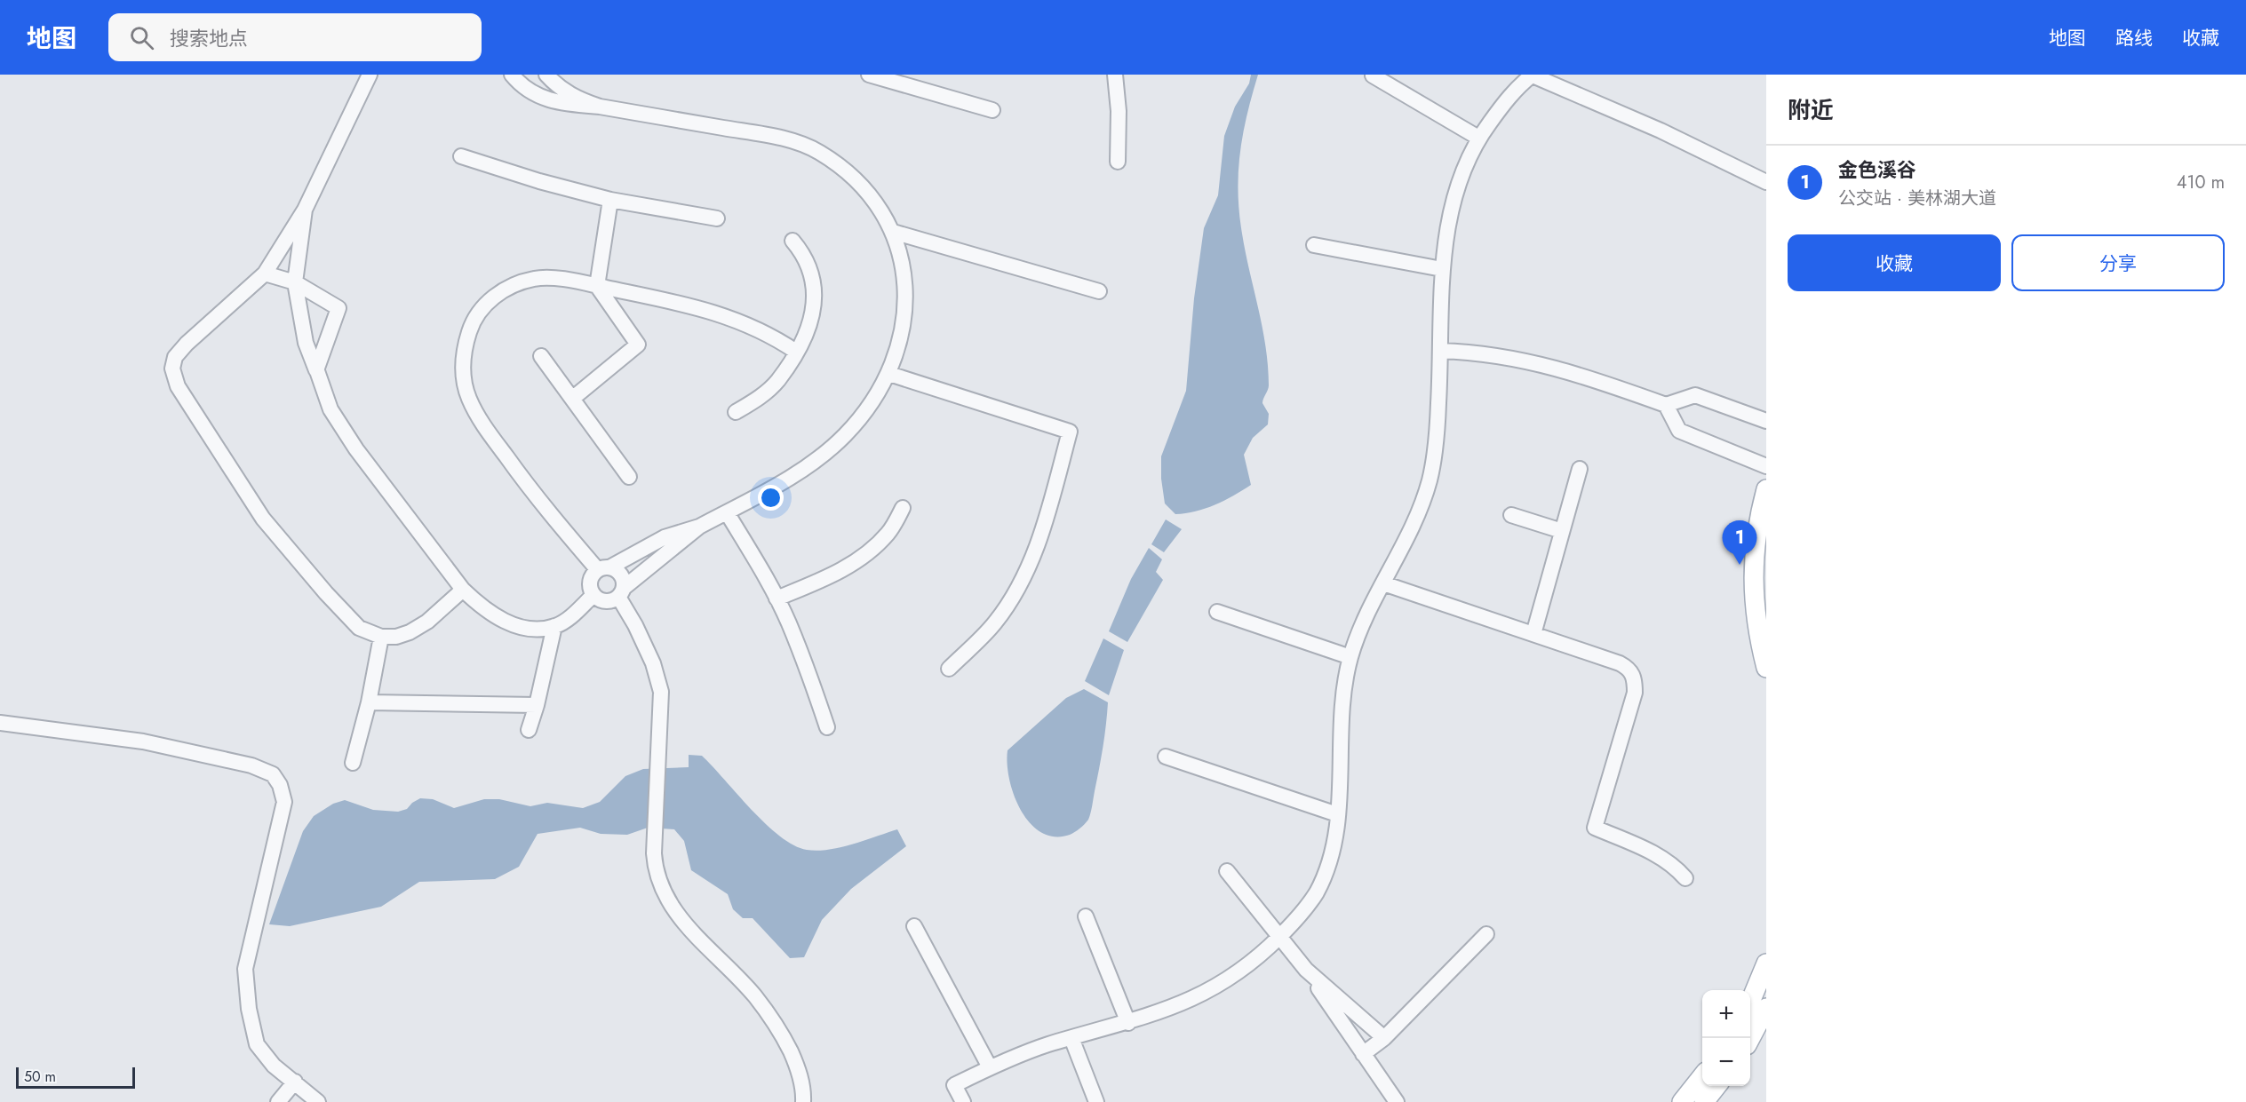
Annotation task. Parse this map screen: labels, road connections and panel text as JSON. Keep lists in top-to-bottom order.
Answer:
{
  "scale_bar": "50 m",
  "page": {
    "header": "地图",
    "search": "搜索地点",
    "nav": ["地图", "路线", "收藏"],
    "heading": "附近",
    "list": [
      {
        "mark": "1",
        "name": "金色溪谷",
        "note": "公交站 · 美林湖大道",
        "value": "410 m"
      }
    ],
    "buttons": ["收藏", "分享"],
    "pins": "1",
    "map_buttons": ["+", "−"],
    "scale": "50 m"
  }
}
